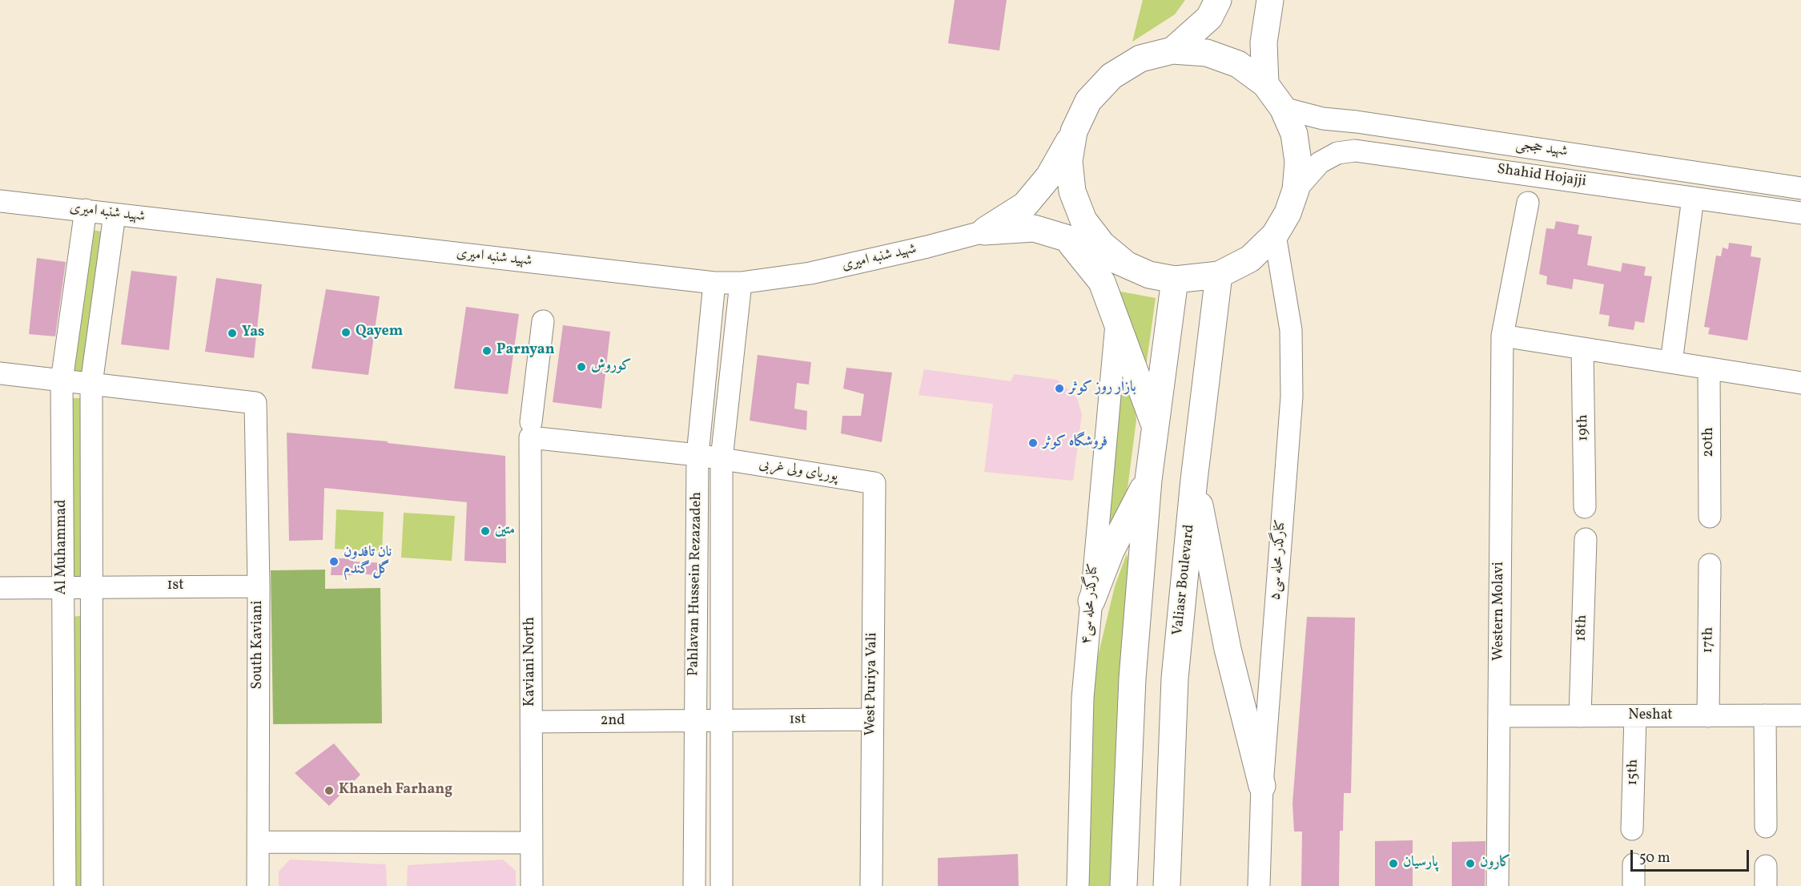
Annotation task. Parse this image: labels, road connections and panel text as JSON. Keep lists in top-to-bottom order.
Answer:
{
  "streets": {
    "main road": ["Valiasr Boulevard"],
    "street": [
      "شهید حججی",
      "Shahid Hojajji",
      "شهید شنبه امیری",
      "19th",
      "20th",
      "Al Muhammad",
      "کنارگذر محله سی۵",
      "Pahlavan Hussein Rezazadeh",
      "1st",
      "کنارگذر محله سی۴",
      "Western Molavi",
      "18th",
      "17th",
      "South Kaviani",
      "Kaviani North",
      "West Puriya Vali",
      "Neshat",
      "2nd",
      "15th"
    ]
  },
  "crossings": [
    ["شهید شنبه امیری", "Al Muhammad"],
    ["شهید شنبه امیری", "Pahlavan Hussein Rezazadeh"],
    ["Al Muhammad", "1st"],
    ["Al Muhammad", "South Kaviani"],
    ["Pahlavan Hussein Rezazadeh", "1st"],
    ["Pahlavan Hussein Rezazadeh", "West Puriya Vali"],
    ["Pahlavan Hussein Rezazadeh", "2nd"],
    ["1st", "South Kaviani"],
    ["1st", "West Puriya Vali"],
    ["1st", "2nd"],
    ["Western Molavi", "Neshat"],
    ["18th", "Neshat"],
    ["17th", "Neshat"],
    ["Kaviani North", "2nd"],
    ["Neshat", "15th"]
  ],
  "places": [
    "Qayem",
    "Yas",
    "Parnyan",
    "کوروش",
    "بازار روز کوثر",
    "فروشگاه کوثر",
    "متین",
    "نان تافدون گل گندم",
    "Khaneh Farhang",
    "پارسیان",
    "کارون"
  ],
  "scale_bar": "50 m"
}
